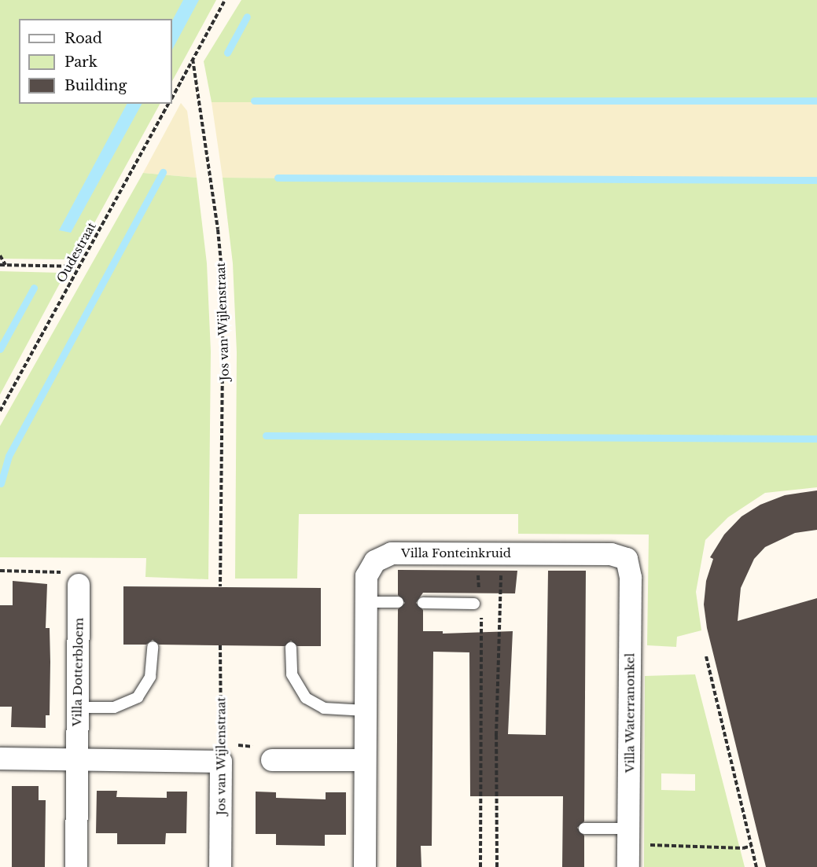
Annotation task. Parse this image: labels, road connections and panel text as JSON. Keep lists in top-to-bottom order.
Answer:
{
  "streets": {
    "street": [
      "Jos van Wijlenstraat",
      "Villa Fonteinkruid",
      "Villa Dotterbloem",
      "Villa Waterranonkel"
    ],
    "path": ["Oudestraat"]
  },
  "crossings": [
    ["Villa Fonteinkruid", "Villa Waterranonkel"]
  ],
  "legend": ["Road", "Park", "Building"]
}
